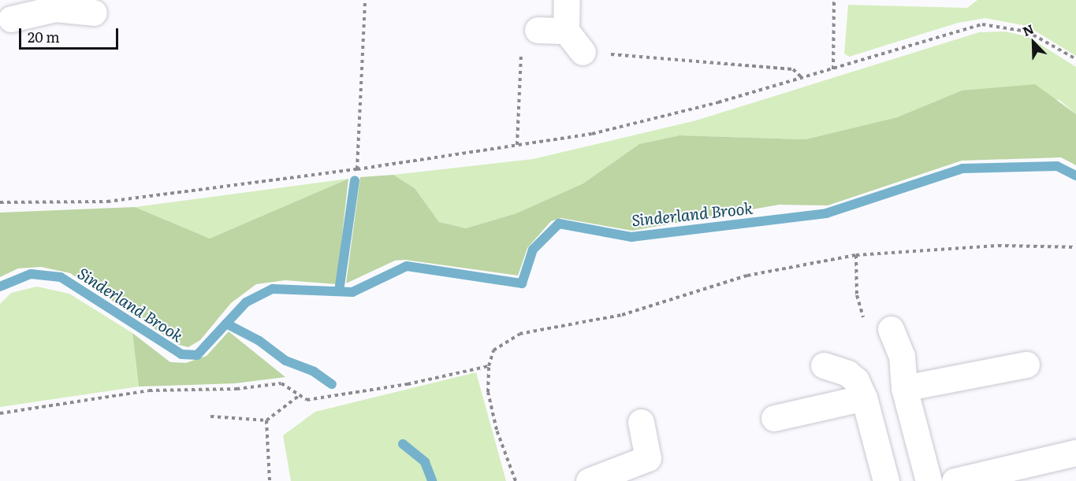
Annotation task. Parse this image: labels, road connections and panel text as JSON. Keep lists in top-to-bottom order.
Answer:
{
  "water": ["Sinderland Brook"],
  "scale_bar": "20 m",
  "north": "top left"
}
